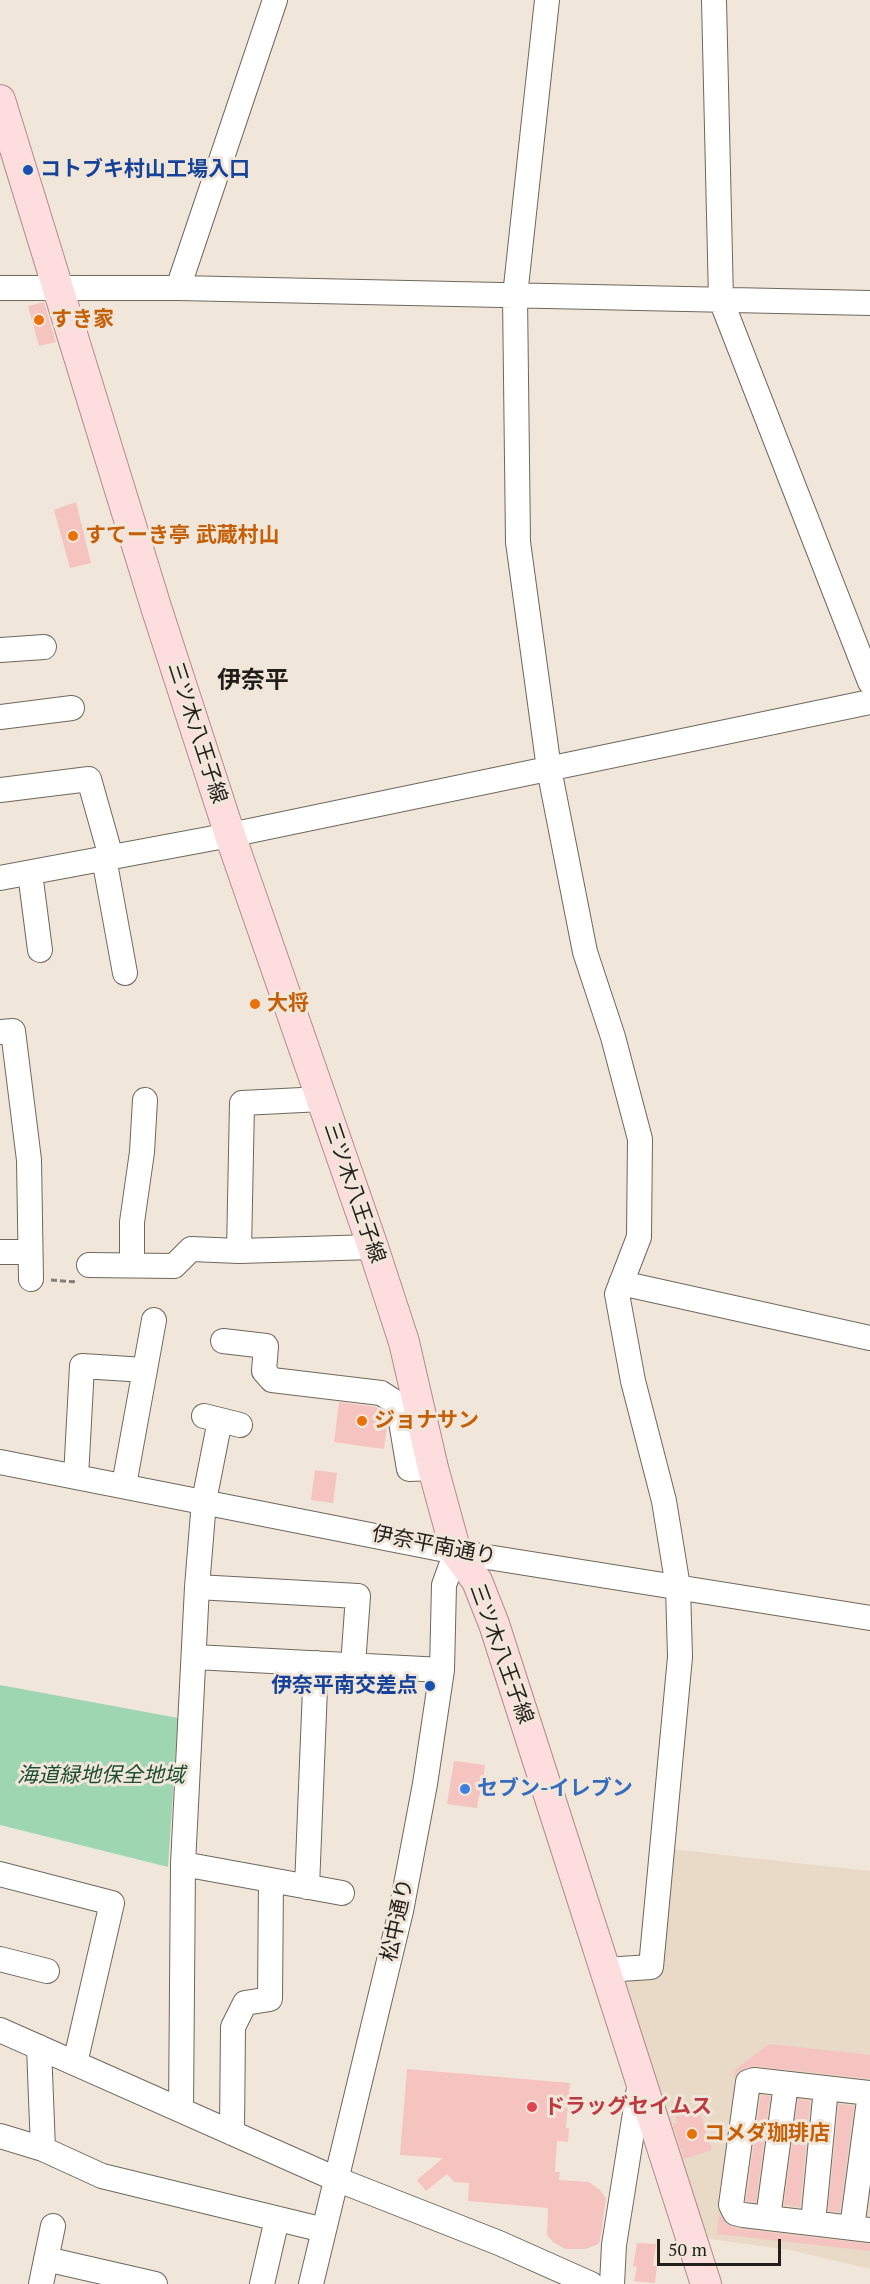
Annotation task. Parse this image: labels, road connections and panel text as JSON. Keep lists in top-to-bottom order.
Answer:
{
  "streets": {
    "main road": ["三ツ木八王子線"],
    "street": ["伊奈平南通り", "松中通り"]
  },
  "crossings": [
    ["三ツ木八王子線", "伊奈平南通り"],
    ["三ツ木八王子線", "松中通り"],
    ["伊奈平南通り", "松中通り"]
  ],
  "districts": ["伊奈平"],
  "parks": ["海道緑地保全地域"],
  "places": [
    "コトブキ村山工場入口",
    "すき家",
    "すてーき亭 武蔵村山",
    "大将",
    "ジョナサン",
    "伊奈平南交差点",
    "セブン-イレブン",
    "ドラッグセイムス",
    "コメダ珈琲店"
  ],
  "scale_bar": "50 m"
}
